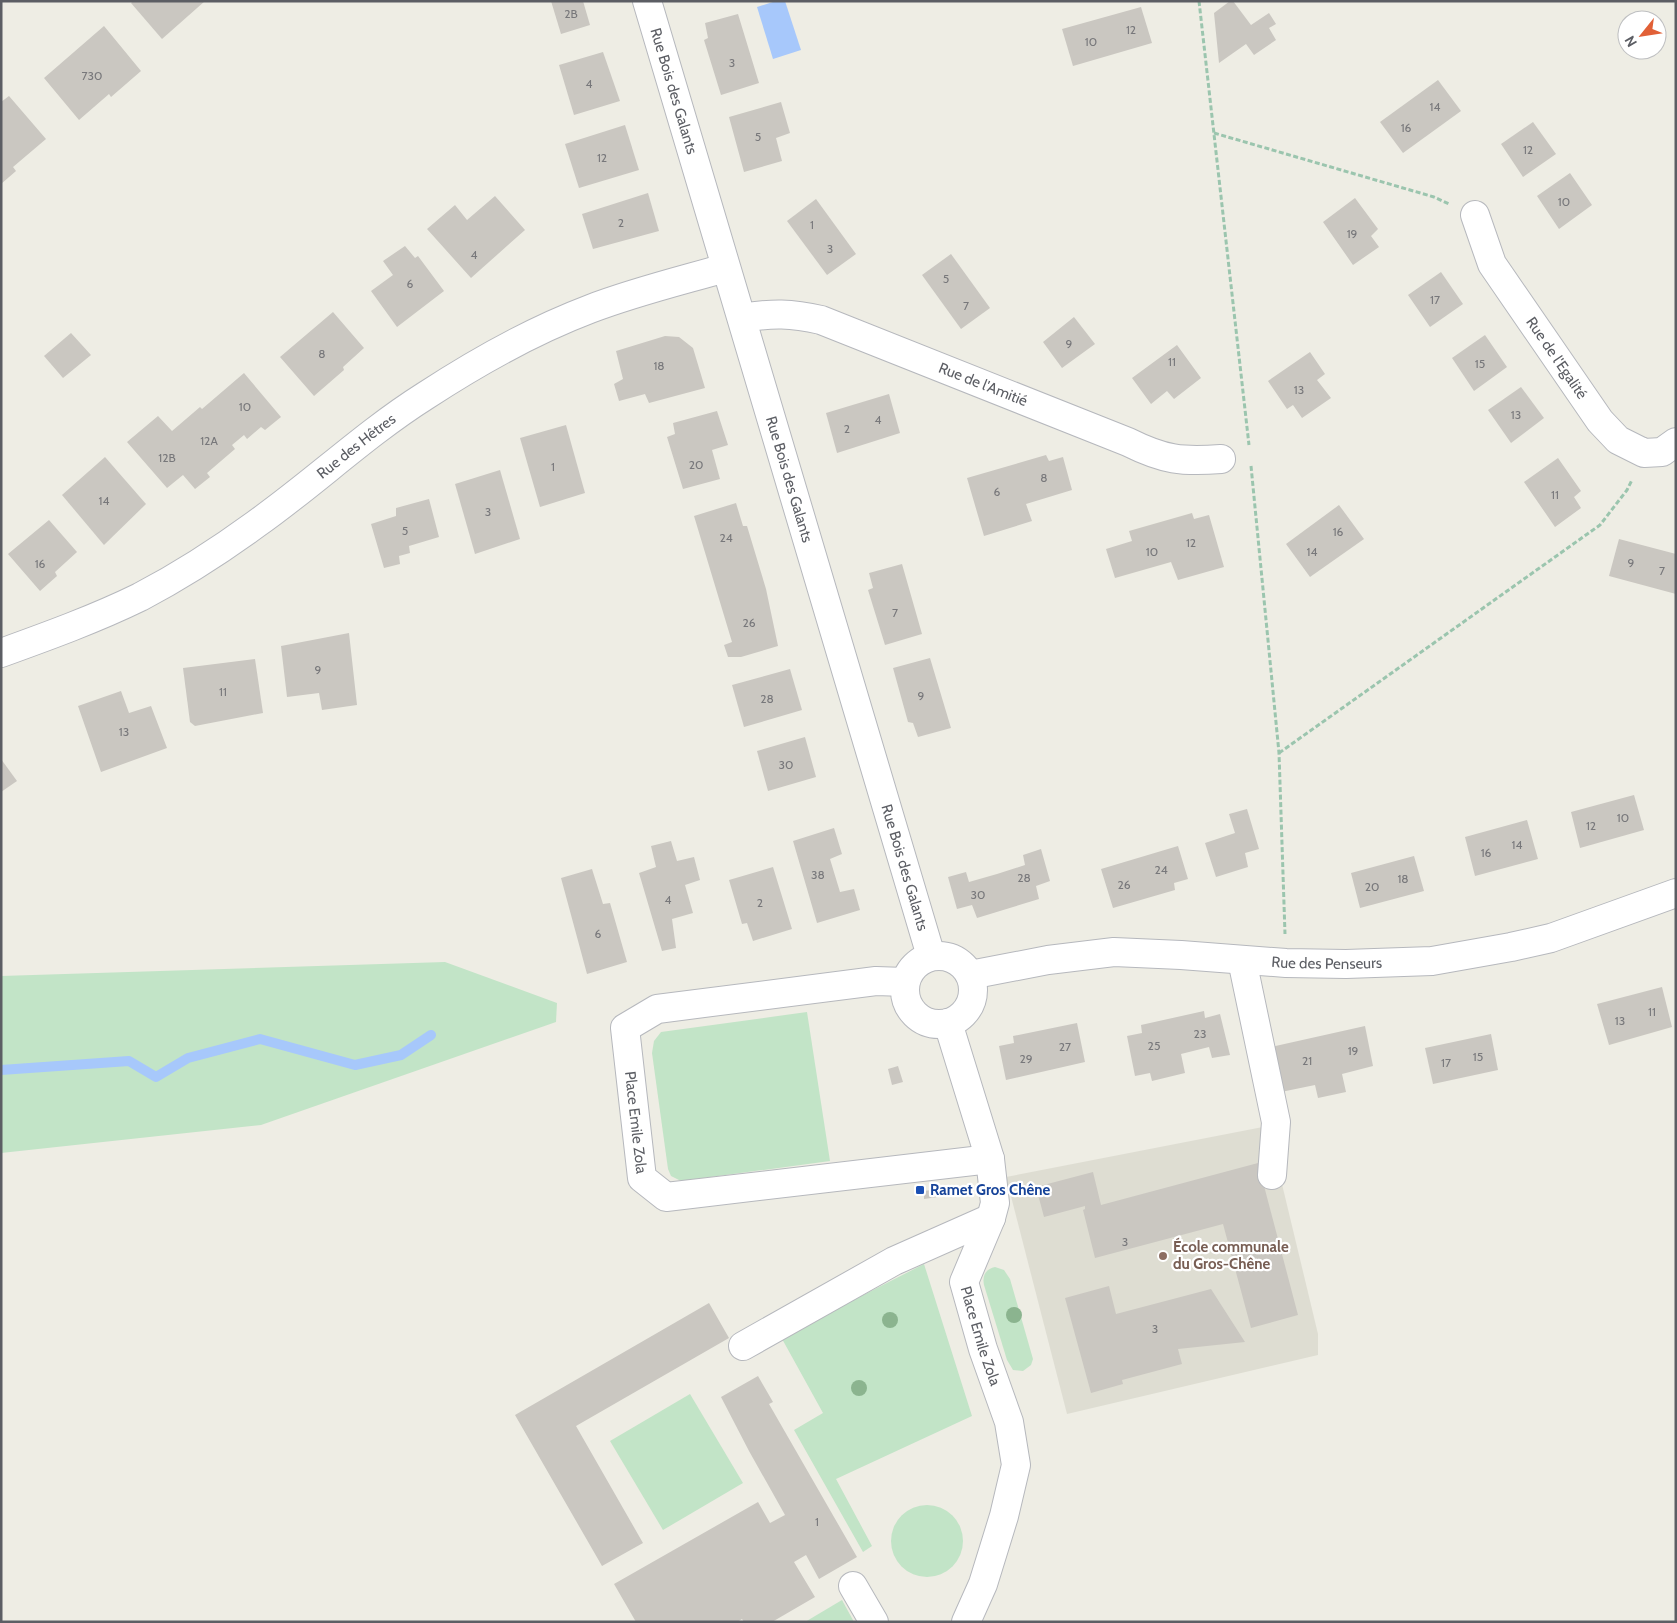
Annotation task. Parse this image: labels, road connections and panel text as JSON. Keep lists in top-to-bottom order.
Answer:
{
  "streets": {
    "street": [
      "Rue Bois des Galants",
      "Rue de l'Egalité",
      "Rue de l'Amitié",
      "Rue des Hêtres",
      "Rue des Penseurs",
      "Place Emile Zola"
    ]
  },
  "crossings": [
    ["Rue Bois des Galants", "Rue de l'Amitié"],
    ["Rue Bois des Galants", "Rue des Hêtres"],
    ["Rue Bois des Galants", "Rue des Penseurs"],
    ["Rue Bois des Galants", "Place Emile Zola"],
    ["Rue des Penseurs", "Place Emile Zola"]
  ],
  "places": {
    "transit": ["Ramet Gros Chêne"],
    "other": ["École communale du Gros-Chêne"]
  },
  "house_numbers": [
    "2B",
    "12",
    "10",
    "3",
    "730",
    "4",
    "14",
    "16",
    "5",
    "12",
    "12",
    "10",
    "2",
    "1",
    "19",
    "3",
    "4",
    "5",
    "6",
    "17",
    "7",
    "9",
    "8",
    "11",
    "15",
    "18",
    "13",
    "10",
    "13",
    "4",
    "2",
    "12A",
    "12B",
    "20",
    "1",
    "8",
    "6",
    "11",
    "14",
    "3",
    "5",
    "16",
    "24",
    "12",
    "10",
    "14",
    "9",
    "16",
    "7",
    "7",
    "26",
    "9",
    "11",
    "9",
    "28",
    "13",
    "30",
    "10",
    "12",
    "14",
    "16",
    "24",
    "38",
    "28",
    "18",
    "26",
    "20",
    "30",
    "4",
    "2",
    "6",
    "11",
    "13",
    "23",
    "25",
    "27",
    "19",
    "15",
    "29",
    "21",
    "17",
    "3",
    "3",
    "1"
  ],
  "north": "bottom left"
}
